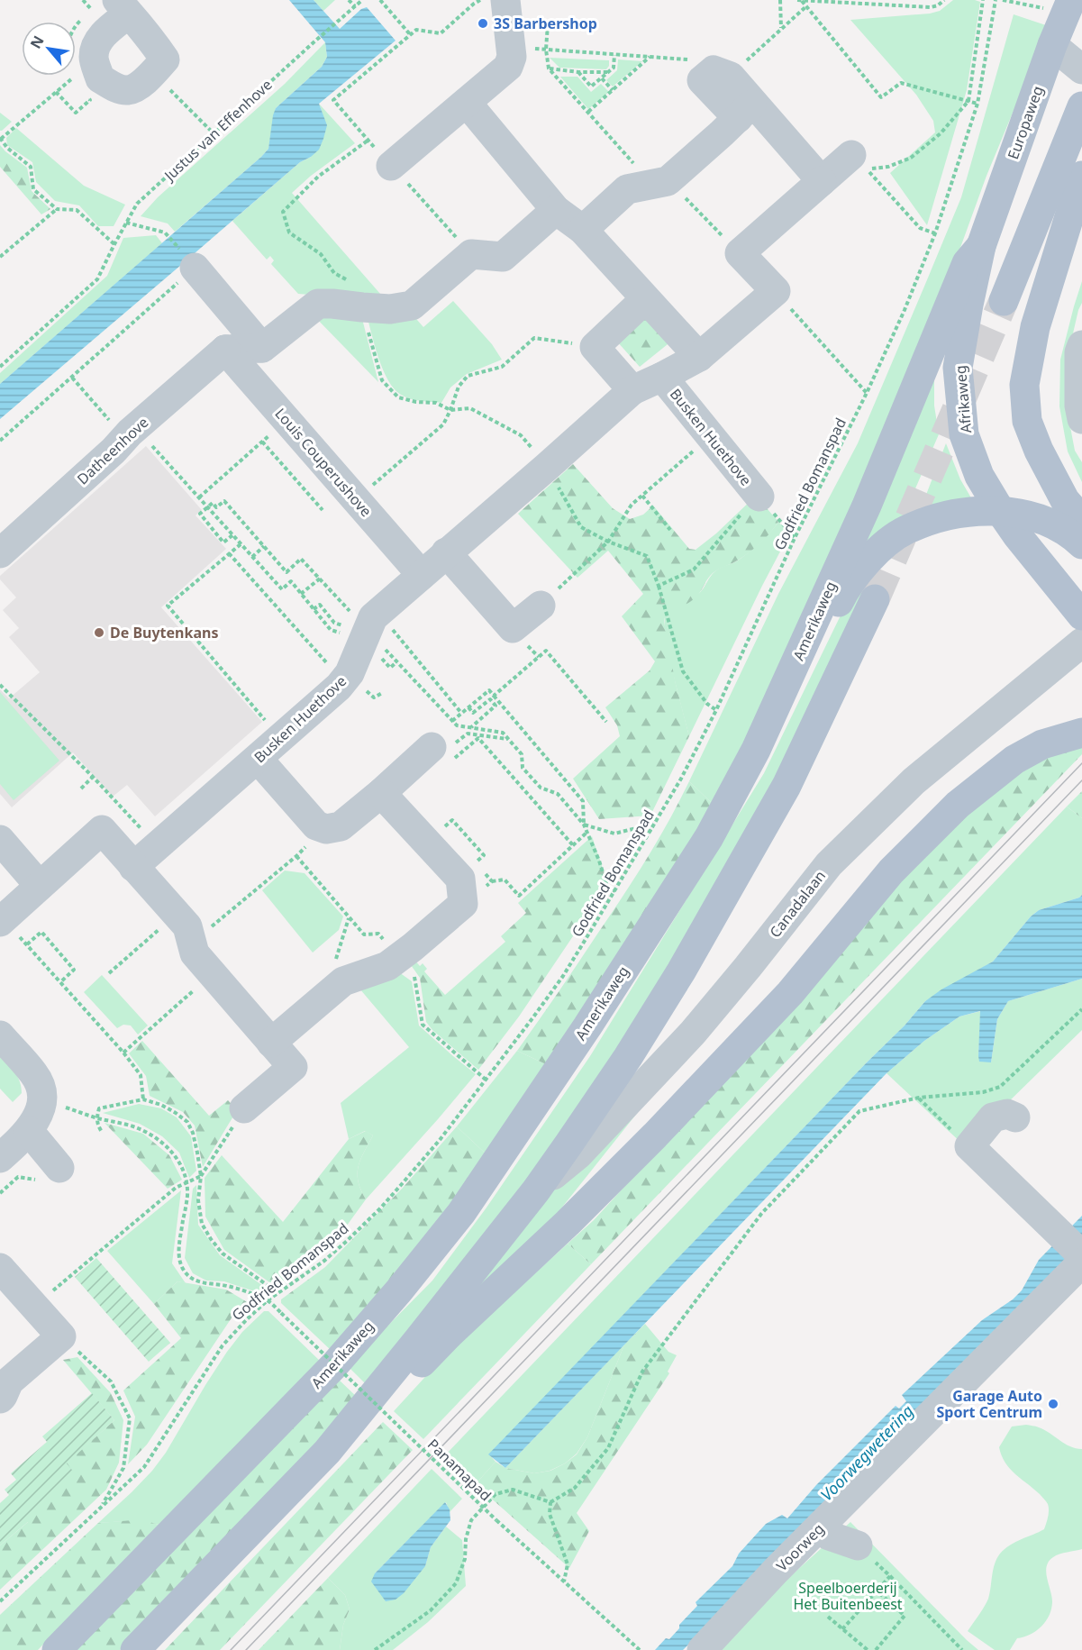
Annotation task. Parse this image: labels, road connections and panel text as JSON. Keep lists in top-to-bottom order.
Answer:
{
  "streets": {
    "main road": ["Europaweg", "Afrikaweg", "Amerikaweg"],
    "street": [
      "Busken Huethove",
      "Datheenhove",
      "Louis Couperushove",
      "Canadalaan",
      "Voorweg"
    ],
    "path": ["Justus van Effenhove", "Godfried Bomanspad", "Panamapad"]
  },
  "crossings": [
    ["Europaweg", "Afrikaweg"],
    ["Europaweg", "Amerikaweg"],
    ["Afrikaweg", "Amerikaweg"],
    ["Busken Huethove", "Louis Couperushove"],
    ["Datheenhove", "Louis Couperushove"],
    ["Godfried Bomanspad", "Panamapad"]
  ],
  "water": ["Voorwegwetering"],
  "parks": ["Speelboerderij Het Buitenbeest"],
  "places": ["3S Barbershop", "De Buytenkans", "Garage Auto Sport Centrum"],
  "north": "top left"
}
